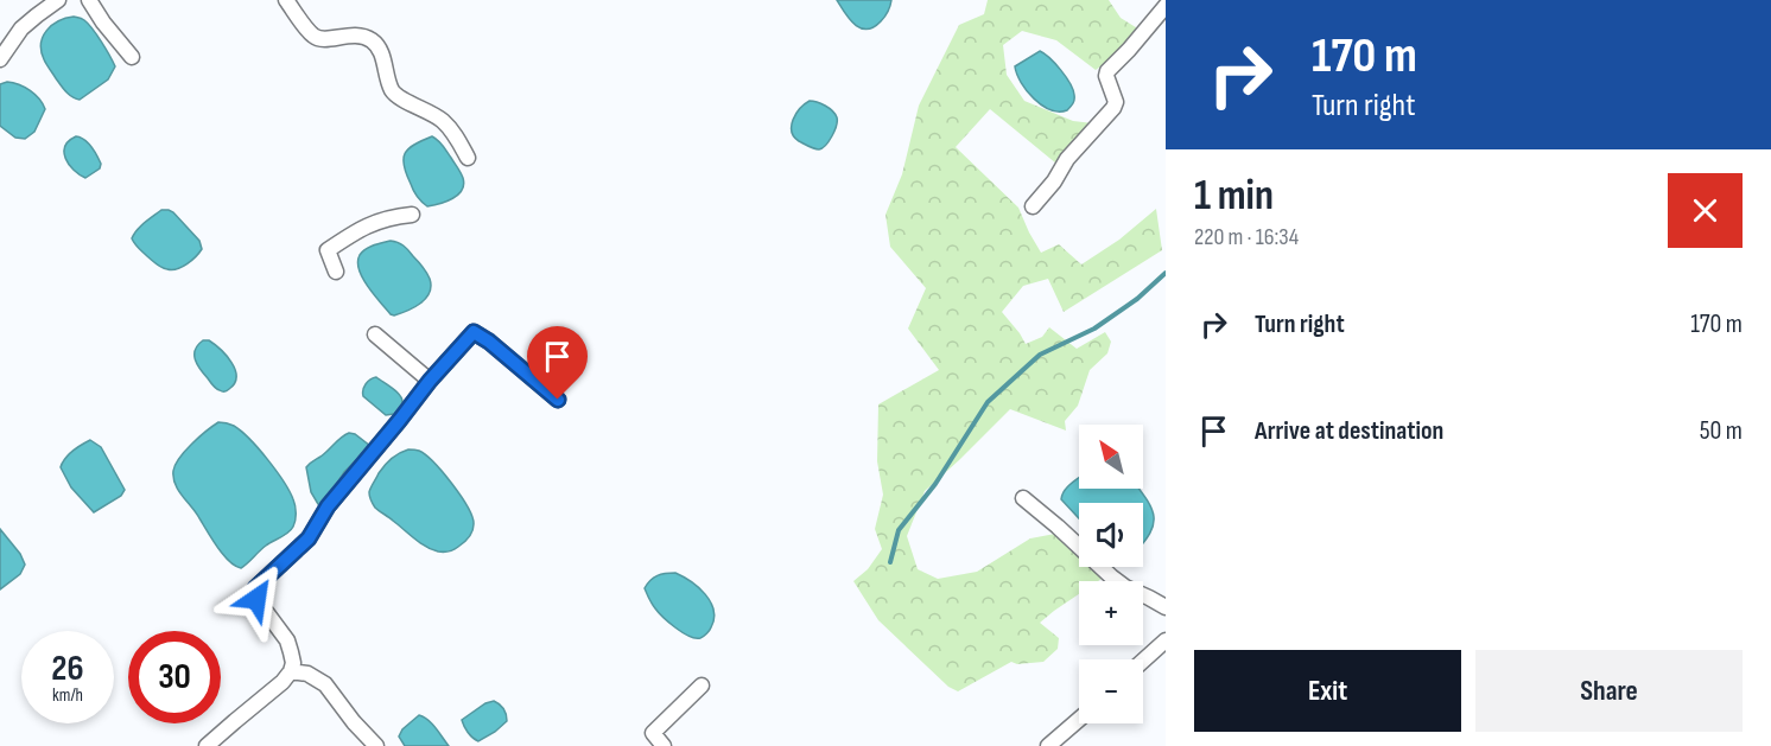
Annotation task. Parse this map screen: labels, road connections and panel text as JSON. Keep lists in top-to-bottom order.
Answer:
{
  "north": "top left",
  "page": {
    "turn": ["170 m", "Turn right"],
    "heading": ["1 min", "220 m · 16:34"],
    "list": [
      {
        "name": "Turn right",
        "value": "170 m"
      },
      {
        "name": "Arrive at destination",
        "value": "50 m"
      }
    ],
    "map_buttons": ["+", "−"],
    "speed": "26 km/h",
    "limit": "30",
    "buttons": ["Exit", "Share"]
  }
}
